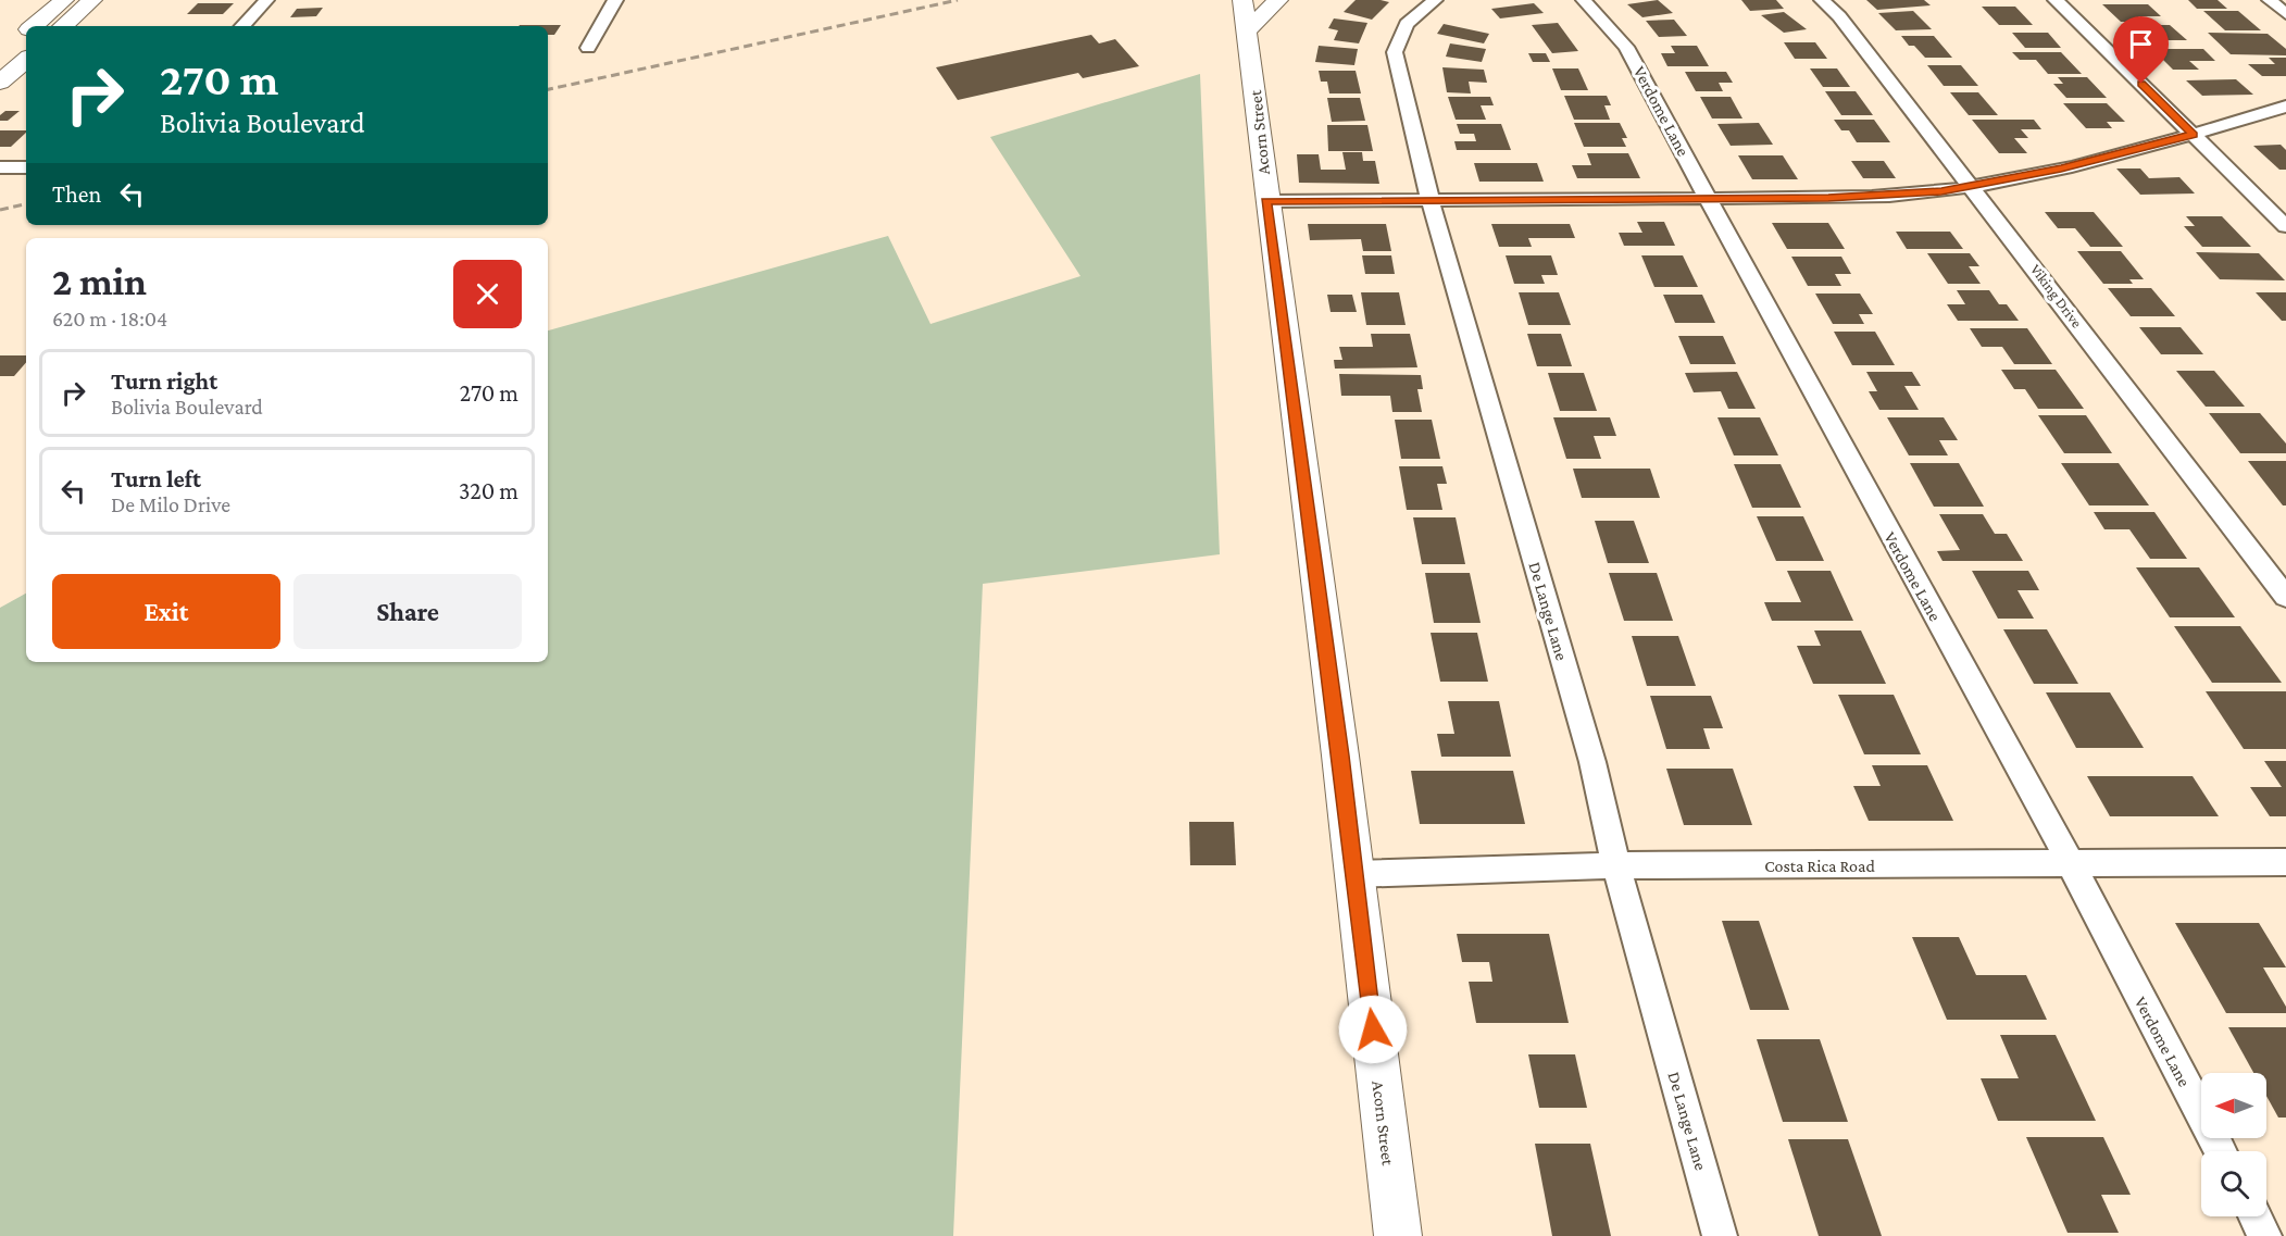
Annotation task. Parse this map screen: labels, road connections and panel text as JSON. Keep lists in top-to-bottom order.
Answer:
{
  "streets": {
    "street": [
      "Verdome Lane",
      "Acorn Street",
      "Viking Drive",
      "De Lange Lane",
      "Costa Rica Road"
    ]
  },
  "crossings": [
    ["Verdome Lane", "Costa Rica Road"],
    ["Acorn Street", "Costa Rica Road"],
    ["De Lange Lane", "Costa Rica Road"]
  ],
  "north": "left",
  "page": {
    "turn": ["270 m", "Bolivia Boulevard"],
    "then": "Then",
    "heading": ["2 min", "620 m · 18:04"],
    "list": [
      {
        "name": "Turn right",
        "note": "Bolivia Boulevard",
        "value": "270 m"
      },
      {
        "name": "Turn left",
        "note": "De Milo Drive",
        "value": "320 m"
      }
    ],
    "buttons": ["Exit", "Share"]
  }
}
